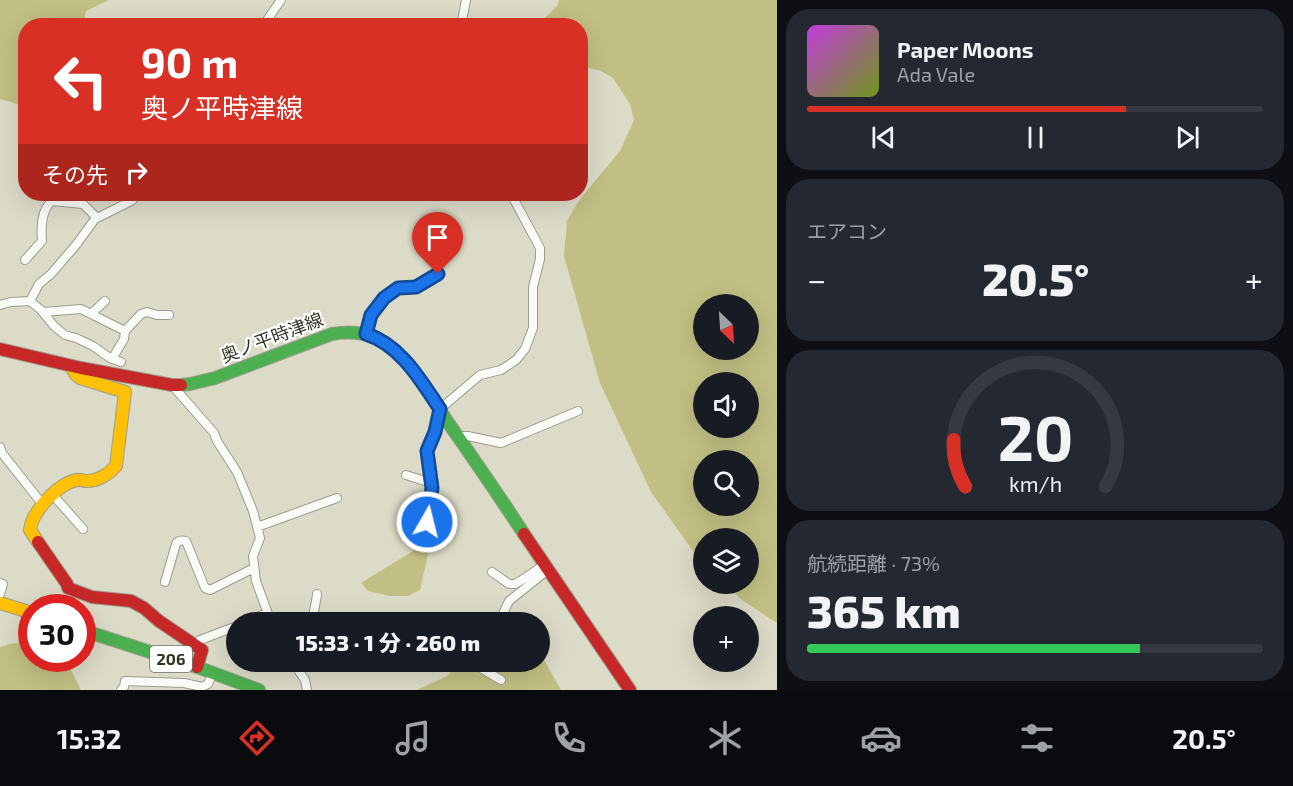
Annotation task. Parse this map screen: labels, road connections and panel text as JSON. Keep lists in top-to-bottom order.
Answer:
{
  "streets": {
    "main road": ["奥ノ平時津線", "206"]
  },
  "north": "bottom right",
  "page": {
    "turn": ["90 m", "奥ノ平時津線"],
    "song": ["Paper Moons", "Ada Vale"],
    "then": "その先",
    "tile": [
      "エアコン",
      ["航続距離 · 73%", "365 km"]
    ],
    "heat": ["−", "20.5°", "+"],
    "map_buttons": "+",
    "limit": "30",
    "trip": "15:33 · 1 分 · 260 m",
    "tabs": ["15:32", "20.5°"],
    "gauge": ["20", "km/h"]
  }
}
